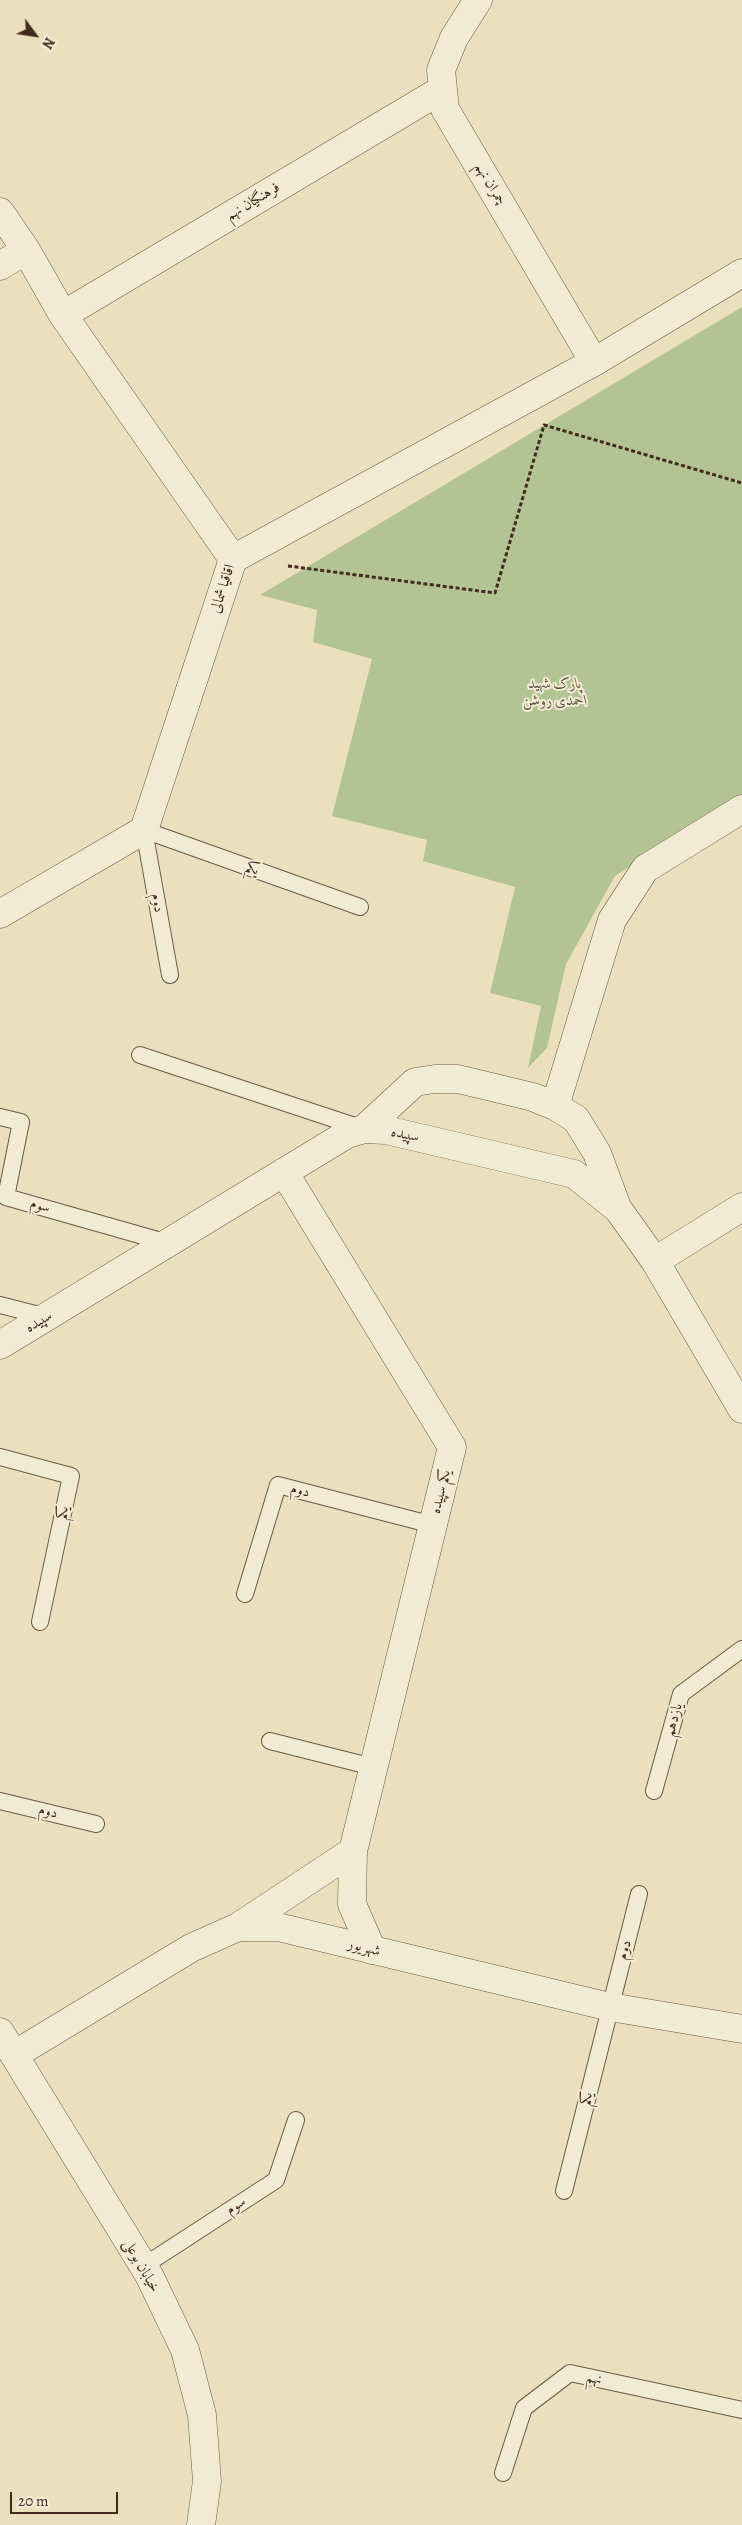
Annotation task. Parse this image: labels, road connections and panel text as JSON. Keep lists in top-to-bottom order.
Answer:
{
  "streets": {
    "street": [
      "چمران نهم",
      "فرهنگیان نهم",
      "اقاقیا شمالی",
      "سپیده",
      "یکم سپیده",
      "شهریور",
      "خیابان بوعلی"
    ],
    "lane": [
      "یکم",
      "دوم",
      "سوم",
      "یازدهم",
      "نهم"
    ]
  },
  "crossings": [
    ["چمران نهم", "فرهنگیان نهم"],
    ["فرهنگیان نهم", "اقاقیا شمالی"],
    ["اقاقیا شمالی", "یکم"],
    ["اقاقیا شمالی", "دوم"],
    ["یکم", "دوم"],
    ["یکم", "شهریور"],
    ["دوم", "یکم سپیده"],
    ["دوم", "شهریور"],
    ["سپیده", "سوم"],
    ["سپیده", "یکم سپیده"],
    ["سوم", "خیابان بوعلی"],
    ["یکم سپیده", "شهریور"],
    ["شهریور", "خیابان بوعلی"]
  ],
  "parks": ["پارک شهید احمدی روشن"],
  "scale_bar": "20 m",
  "north": "bottom right"
}
